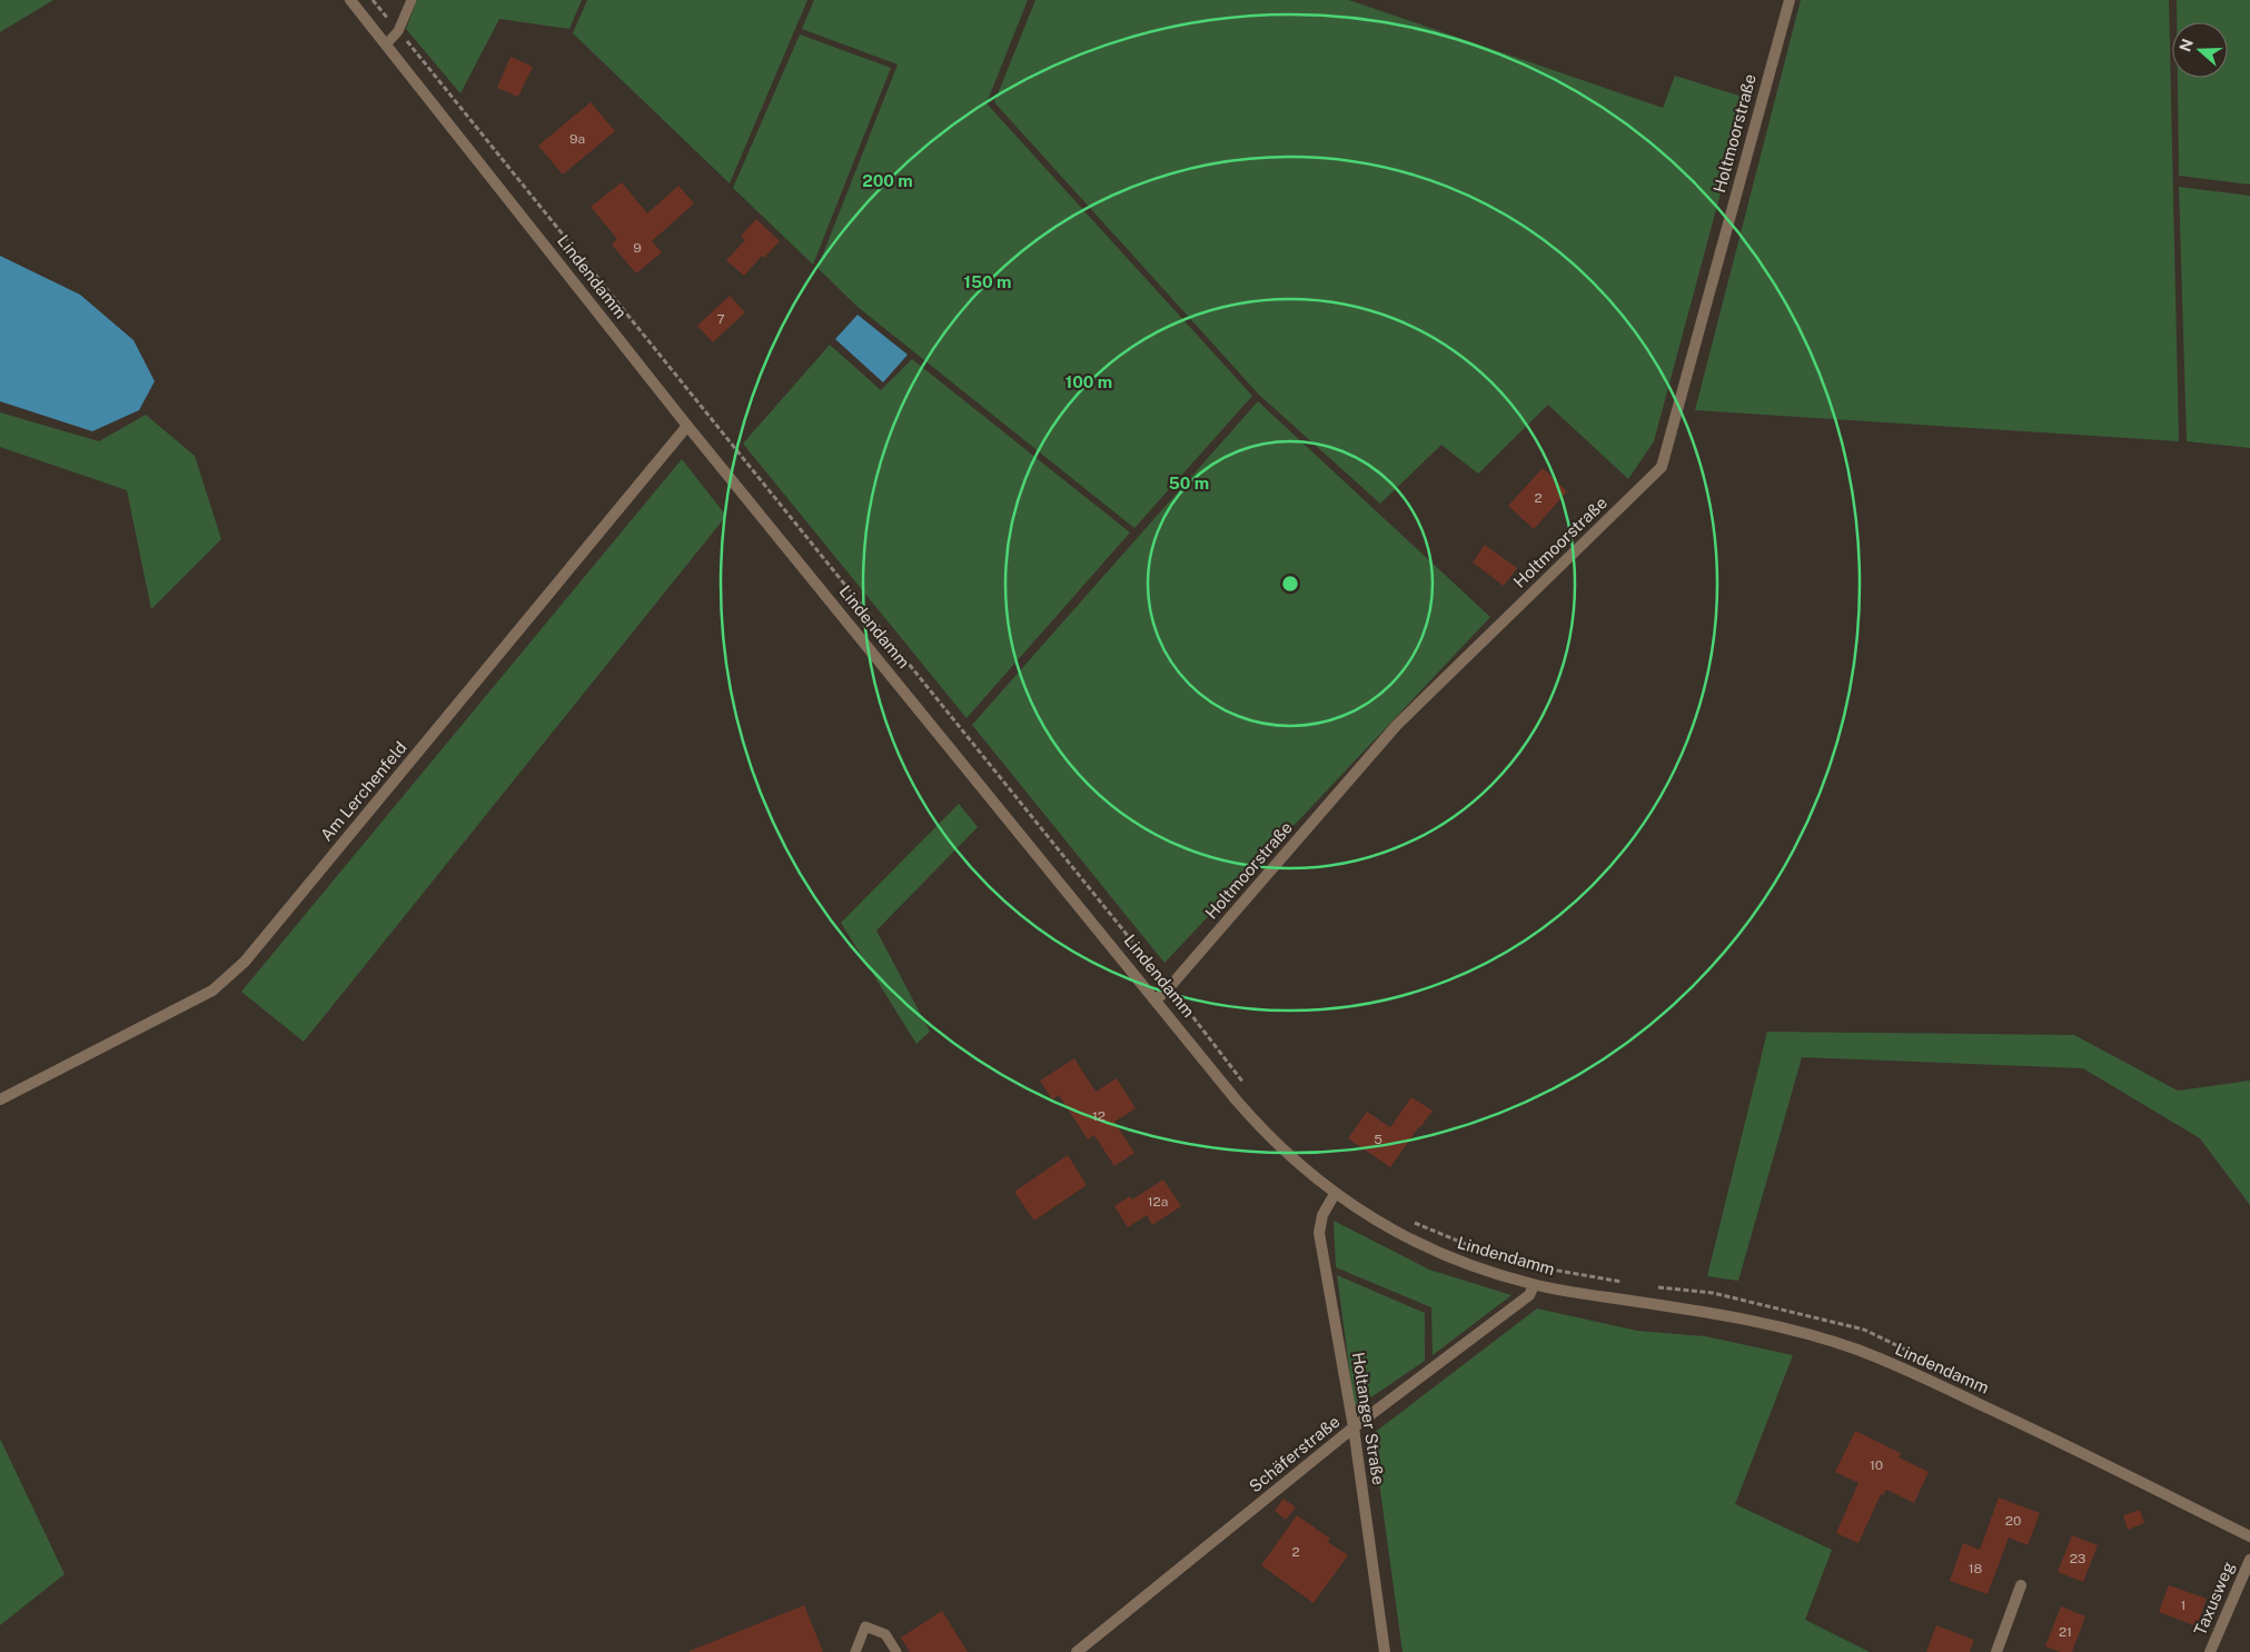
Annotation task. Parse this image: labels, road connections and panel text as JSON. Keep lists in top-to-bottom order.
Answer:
{
  "streets": {
    "street": [
      "Holtmoorstraße",
      "Lindendamm",
      "Am Lerchenfeld",
      "Holtanger Straße",
      "Schäferstraße",
      "Taxusweg"
    ]
  },
  "crossings": [
    ["Holtmoorstraße", "Lindendamm"],
    ["Lindendamm", "Am Lerchenfeld"],
    ["Lindendamm", "Holtanger Straße"],
    ["Lindendamm", "Schäferstraße"],
    ["Holtanger Straße", "Schäferstraße"]
  ],
  "house_numbers": [
    "9a",
    "9",
    "7",
    "2",
    "12",
    "5",
    "12a",
    "10",
    "20",
    "2",
    "23",
    "18",
    "1",
    "21"
  ],
  "north": "left",
  "rings": [
    "200 m",
    "150 m",
    "100 m",
    "50 m"
  ]
}
